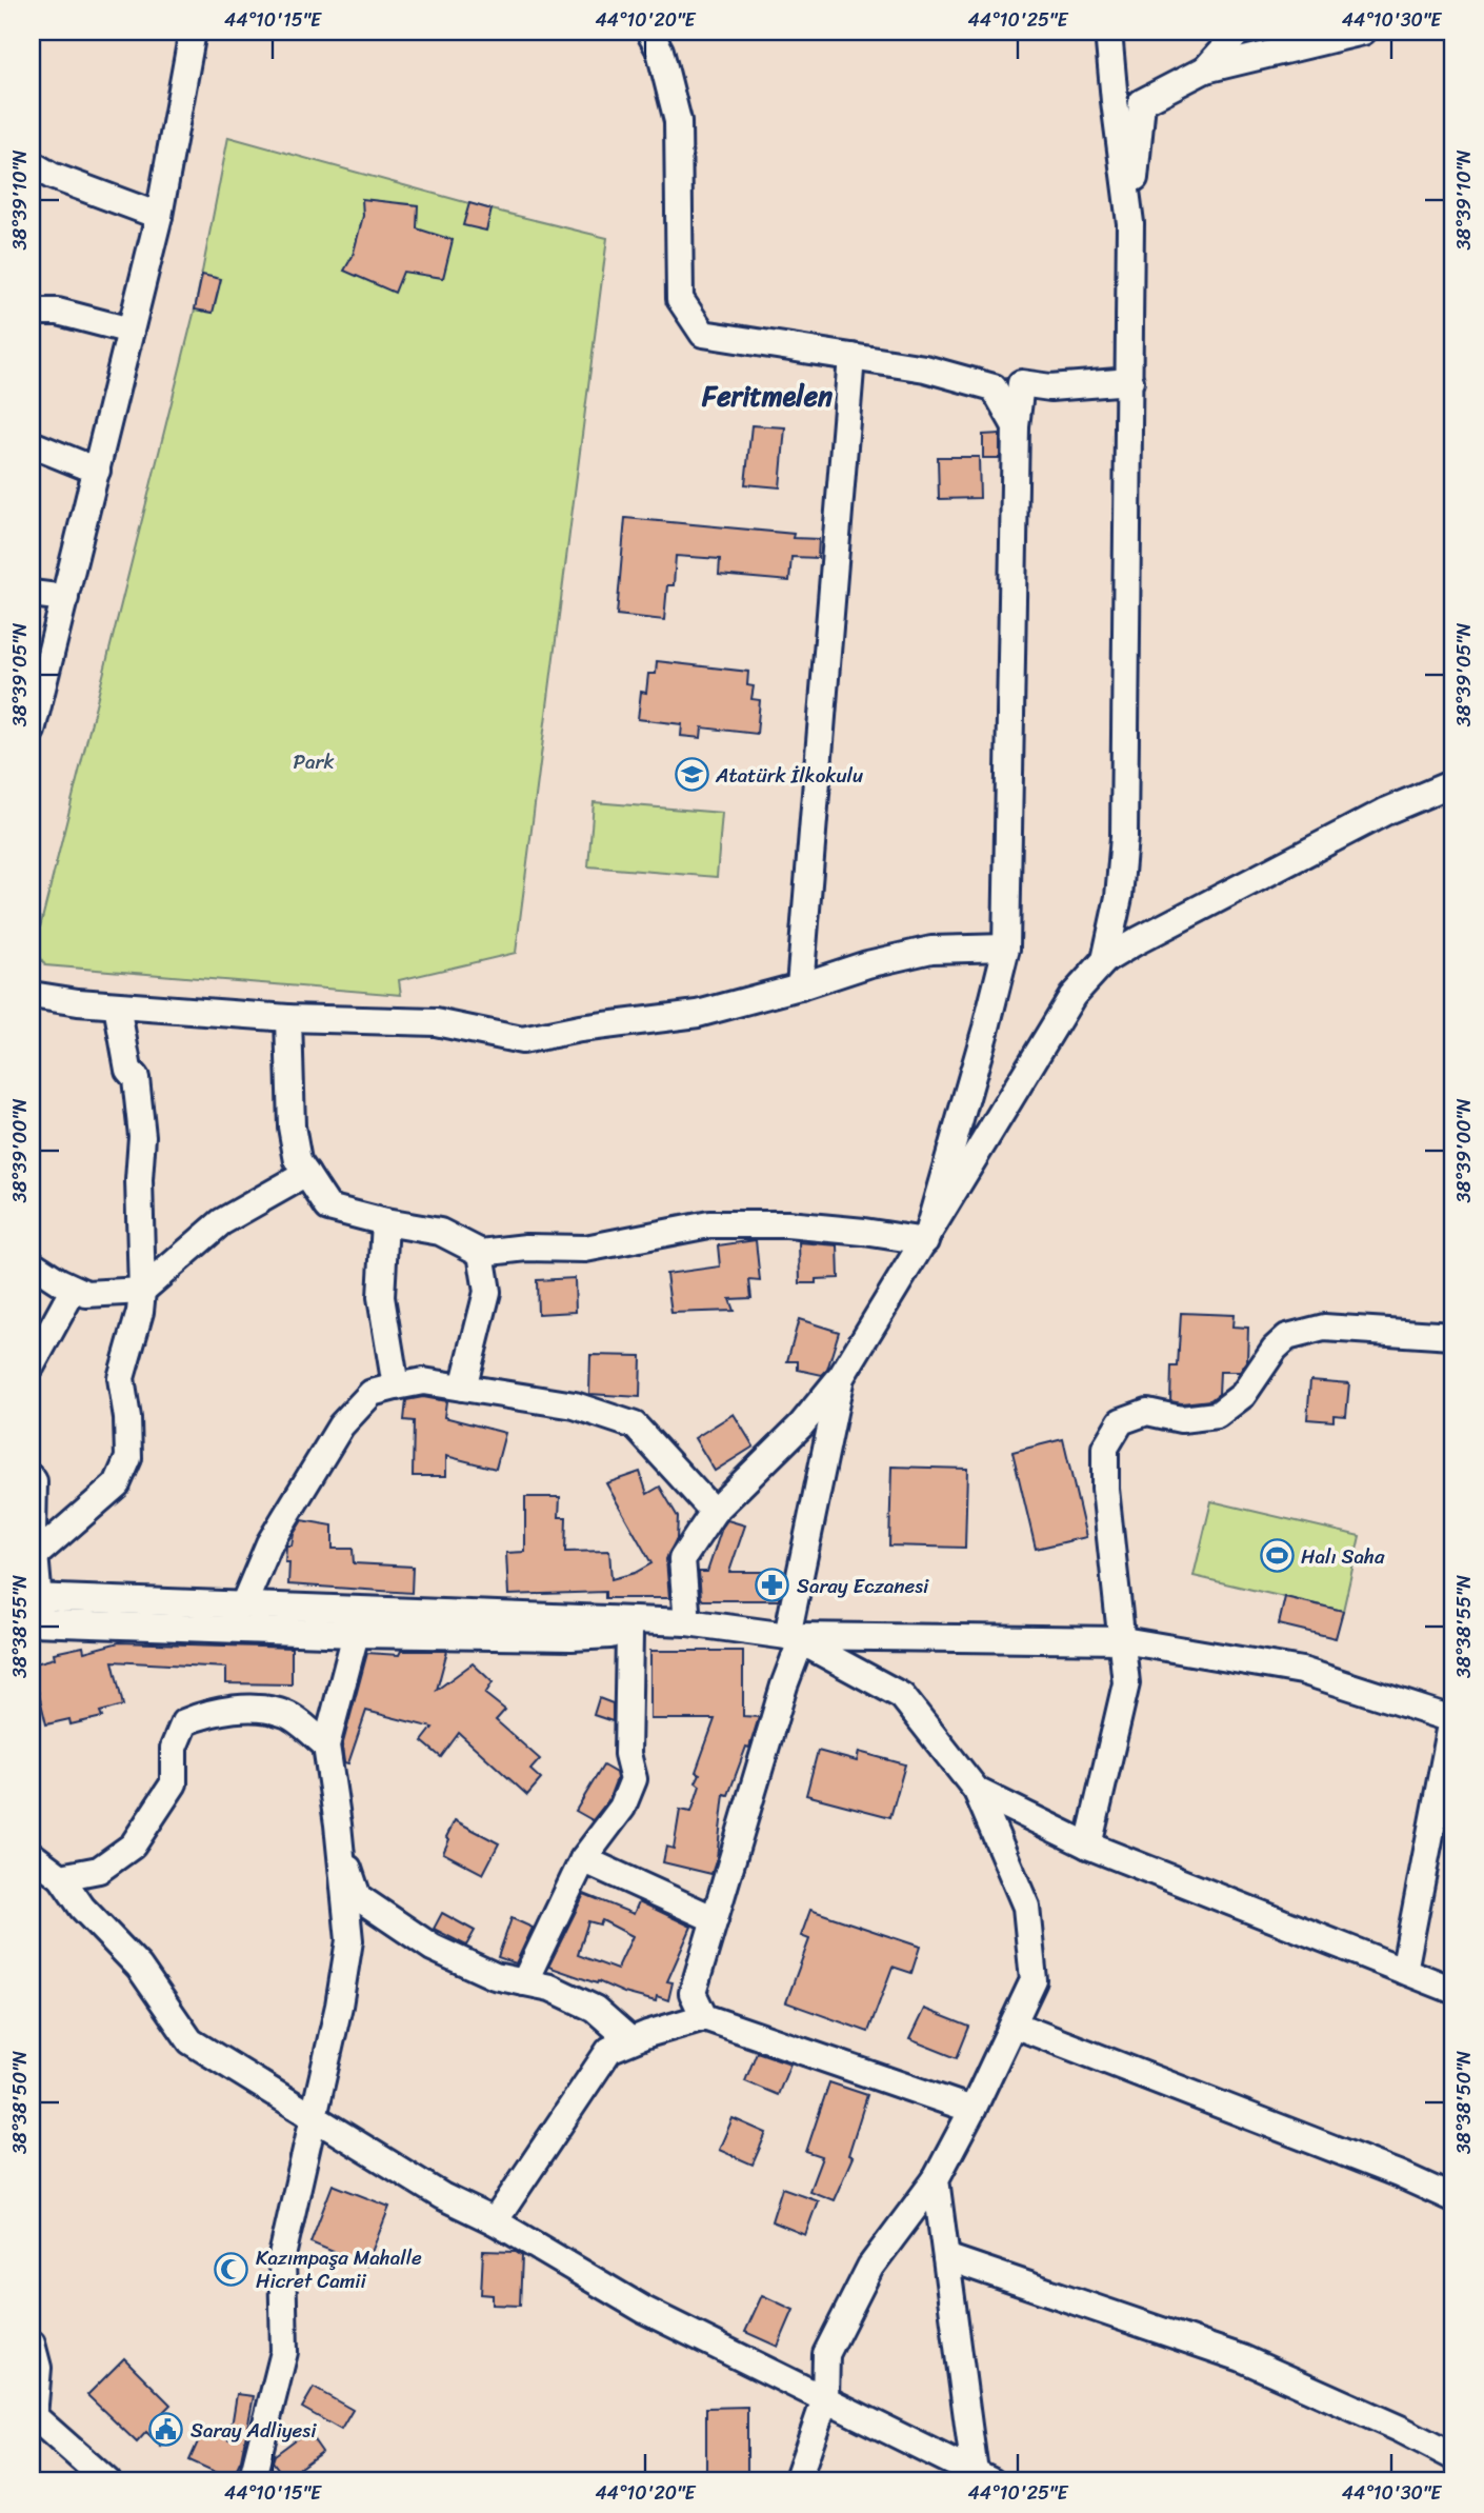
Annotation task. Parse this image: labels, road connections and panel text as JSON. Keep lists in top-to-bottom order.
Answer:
{
  "districts": ["Feritmelen"],
  "parks": ["Park"],
  "places": {
    "school or university": ["Atatürk İlkokulu"],
    "sports": ["Halı Saha"],
    "pharmacy": ["Saray Eczanesi"],
    "mosque": ["Kazımpaşa Mahalle Hicret Camii"],
    "public building": ["Saray Adliyesi"]
  },
  "coordinates": [
    "44°10'15\"E",
    "44°10'20\"E",
    "44°10'25\"E",
    "44°10'30\"E",
    "38°39'10\"N",
    "38°39'05\"N",
    "38°39'00\"N",
    "38°38'55\"N",
    "38°38'50\"N"
  ]
}
